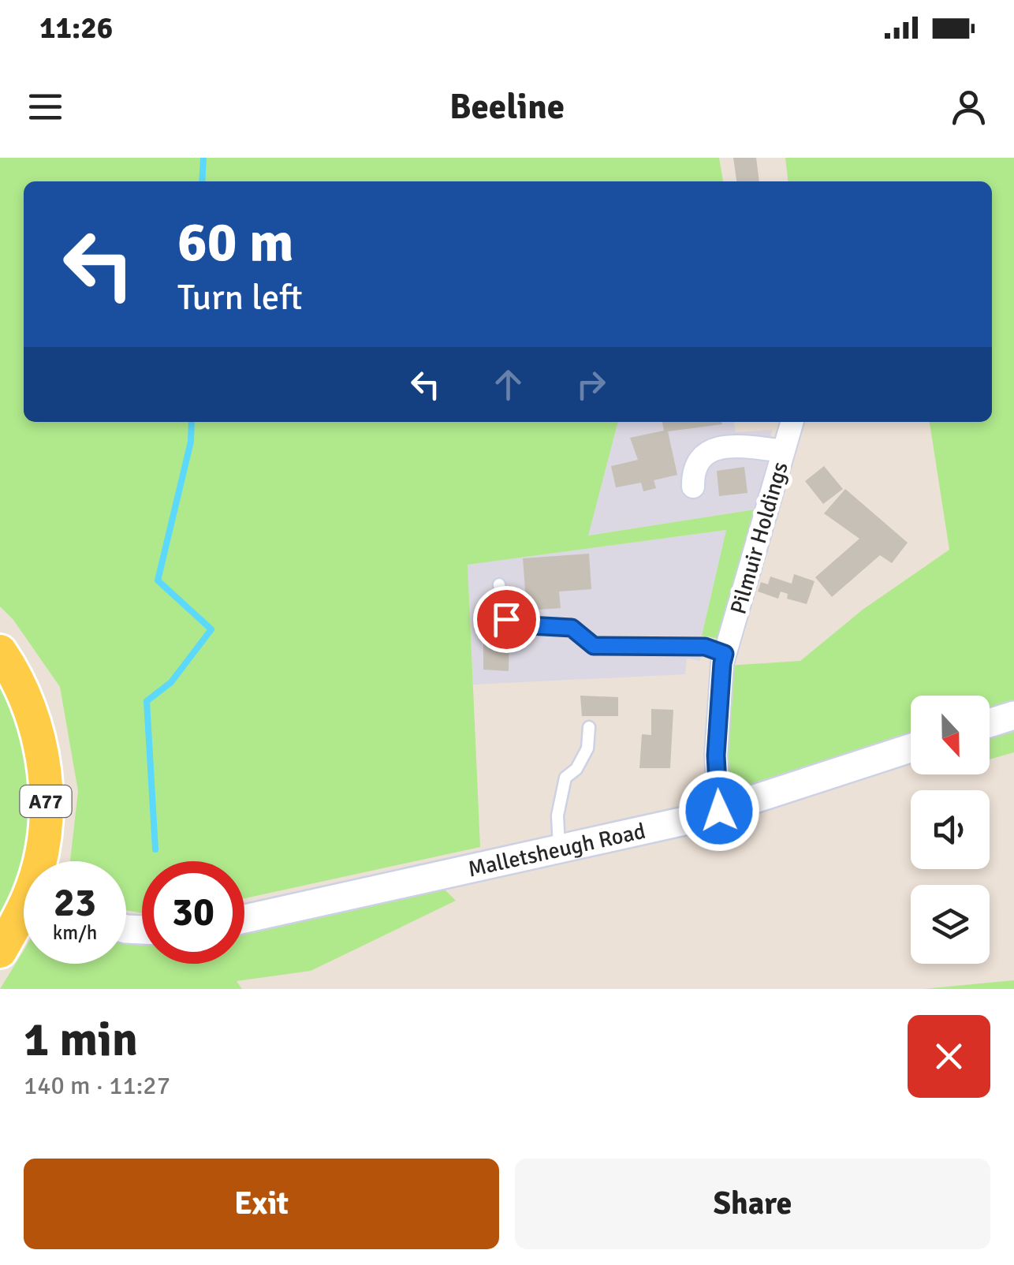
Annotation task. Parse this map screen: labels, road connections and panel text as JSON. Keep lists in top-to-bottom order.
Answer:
{
  "streets": {
    "main road": ["A77"],
    "street": ["Pilmuir Holdings", "Malletsheugh Road"]
  },
  "crossings": [
    ["Pilmuir Holdings", "Malletsheugh Road"]
  ],
  "north": "bottom",
  "page": {
    "status": "11:26",
    "header": "Beeline",
    "turn": ["60 m", "Turn left"],
    "speed": "23 km/h",
    "limit": "30",
    "heading": ["1 min", "140 m · 11:27"],
    "buttons": ["Exit", "Share"]
  }
}
